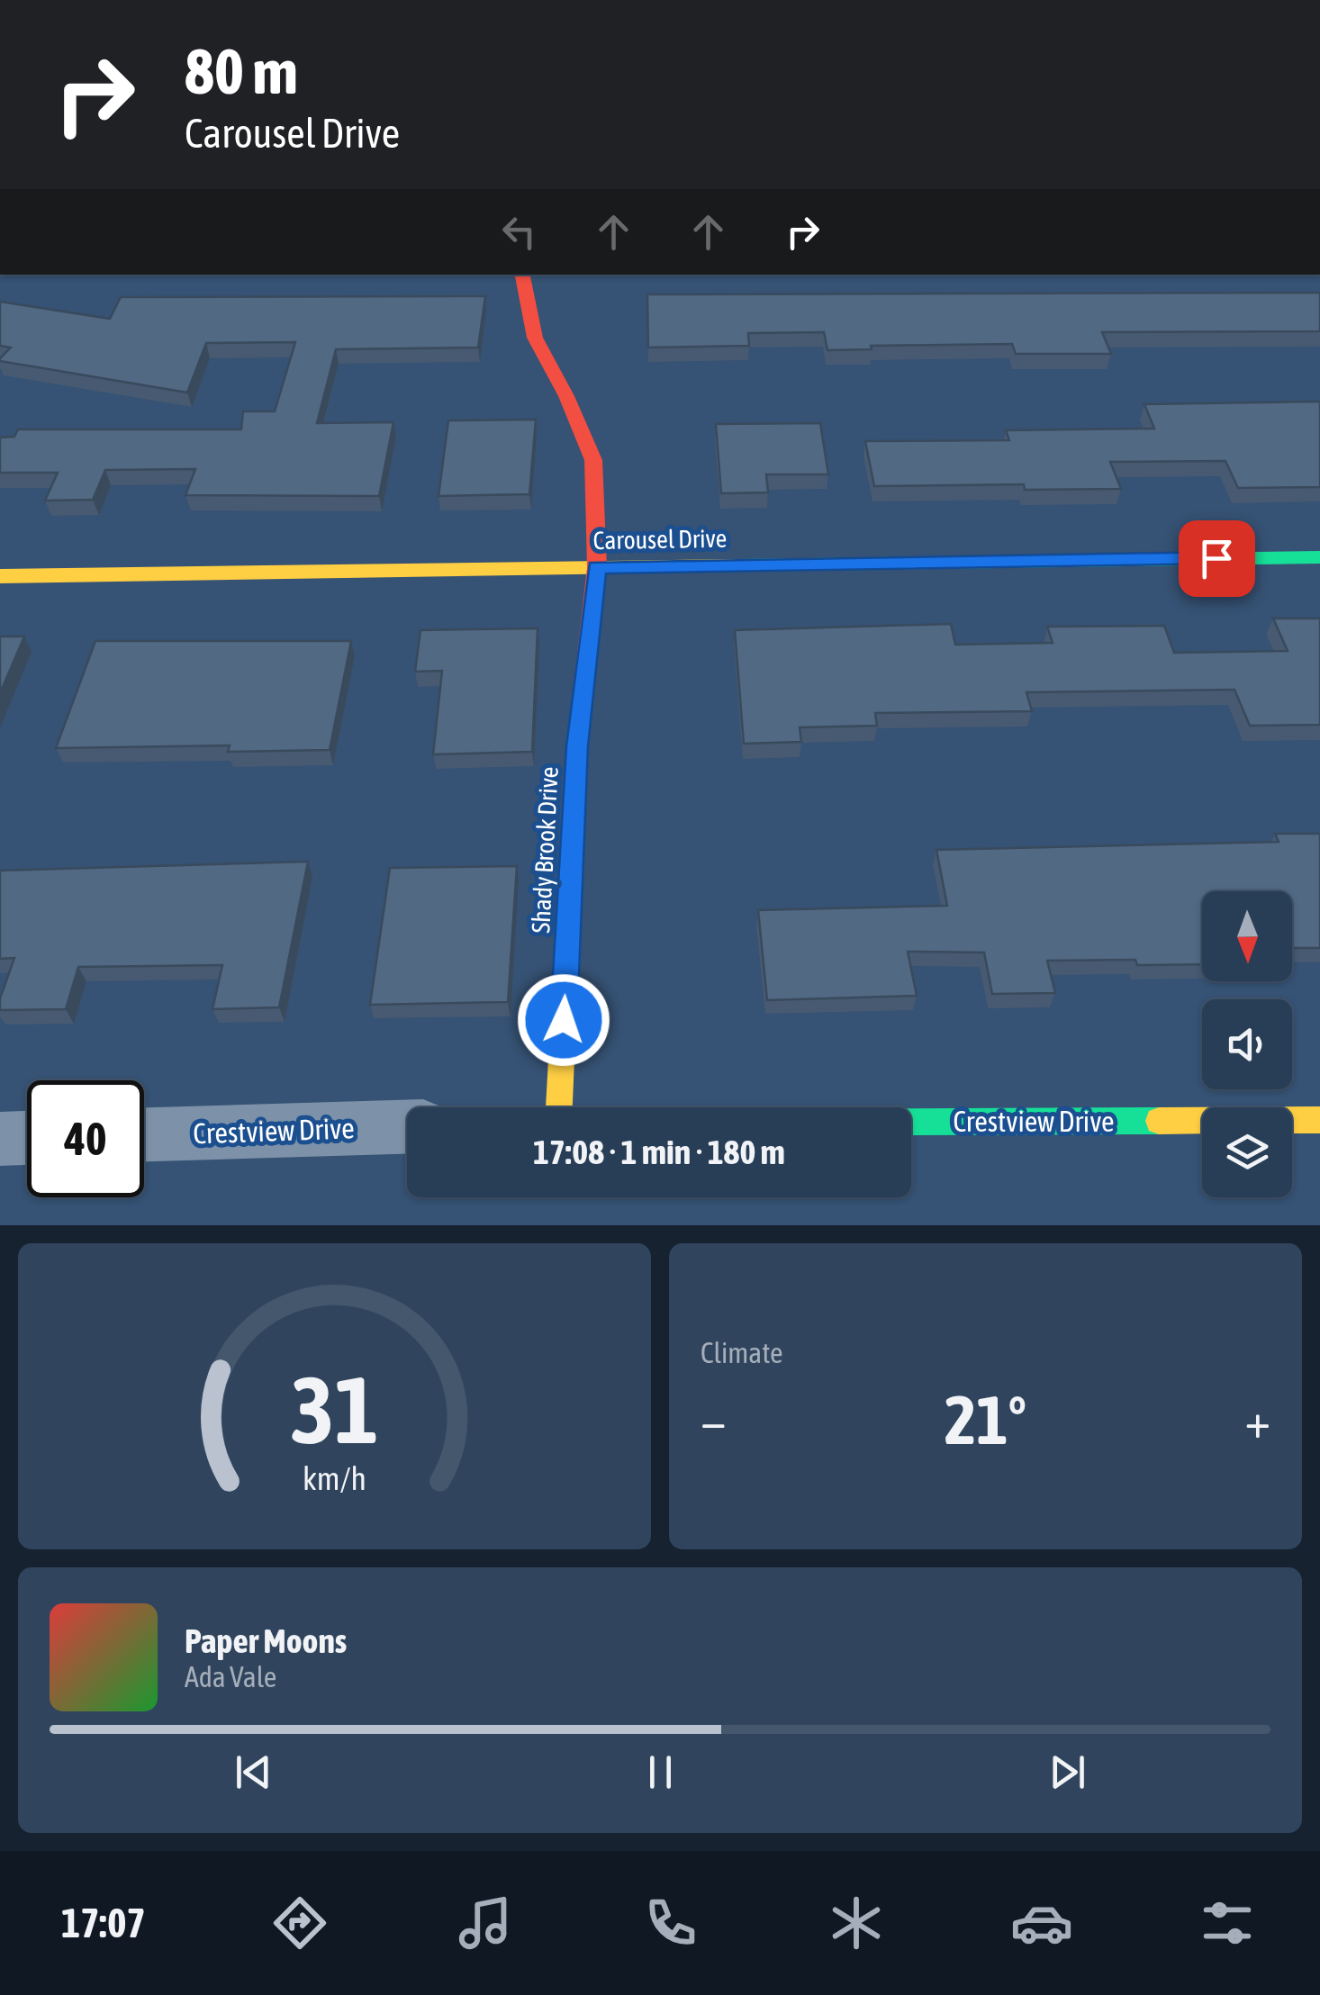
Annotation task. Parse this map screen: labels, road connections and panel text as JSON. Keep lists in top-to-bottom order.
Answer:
{
  "streets": {
    "street": ["Carousel Drive", "Shady Brook Drive", "Crestview Drive"]
  },
  "crossings": [
    ["Carousel Drive", "Shady Brook Drive"]
  ],
  "north": "bottom",
  "page": {
    "turn": ["80 m", "Carousel Drive"],
    "limit": "40",
    "trip": "17:08 · 1 min · 180 m",
    "tile": "Climate",
    "heat": ["−", "21°", "+"],
    "song": ["Paper Moons", "Ada Vale"],
    "tabs": "17:07",
    "gauge": ["31", "km/h"]
  }
}
